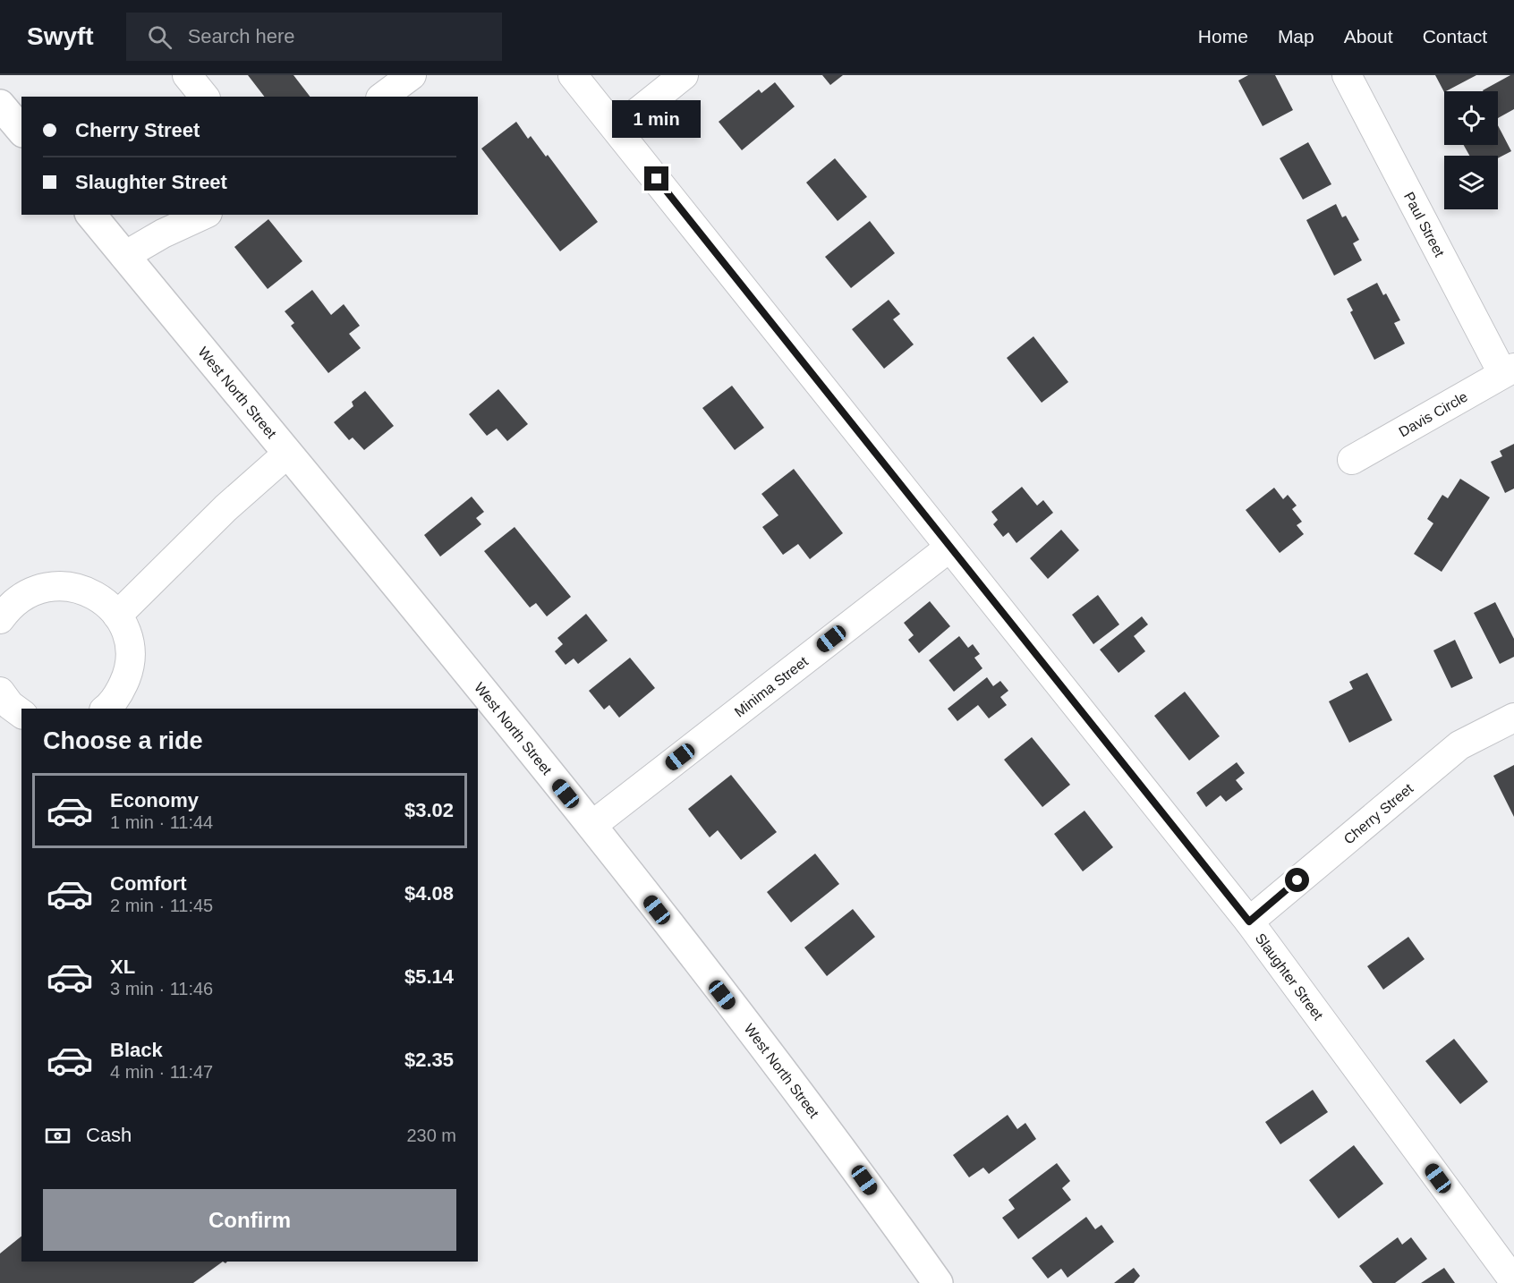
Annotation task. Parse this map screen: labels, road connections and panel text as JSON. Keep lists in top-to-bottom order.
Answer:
{
  "streets": {
    "main road": ["West North Street"],
    "street": [
      "Paul Street",
      "Davis Circle",
      "Minima Street",
      "Cherry Street",
      "Slaughter Street"
    ]
  },
  "crossings": [
    ["Paul Street", "Davis Circle"],
    ["West North Street", "Minima Street"],
    ["Minima Street", "Slaughter Street"],
    ["Cherry Street", "Slaughter Street"]
  ],
  "page": {
    "header": "Swyft",
    "search": "Search here",
    "nav": [
      "Home",
      "Map",
      "About",
      "Contact"
    ],
    "banner": ["Cherry Street", "Slaughter Street"],
    "bubble": "1 min",
    "heading": "Choose a ride",
    "list": [
      {
        "name": "Economy",
        "note": "1 min · 11:44",
        "value": "$3.02"
      },
      {
        "name": "Comfort",
        "note": "2 min · 11:45",
        "value": "$4.08"
      },
      {
        "name": "XL",
        "note": "3 min · 11:46",
        "value": "$5.14"
      },
      {
        "name": "Black",
        "note": "4 min · 11:47",
        "value": "$2.35"
      }
    ],
    "pay": ["Cash", "230 m"],
    "buttons": "Confirm"
  }
}
